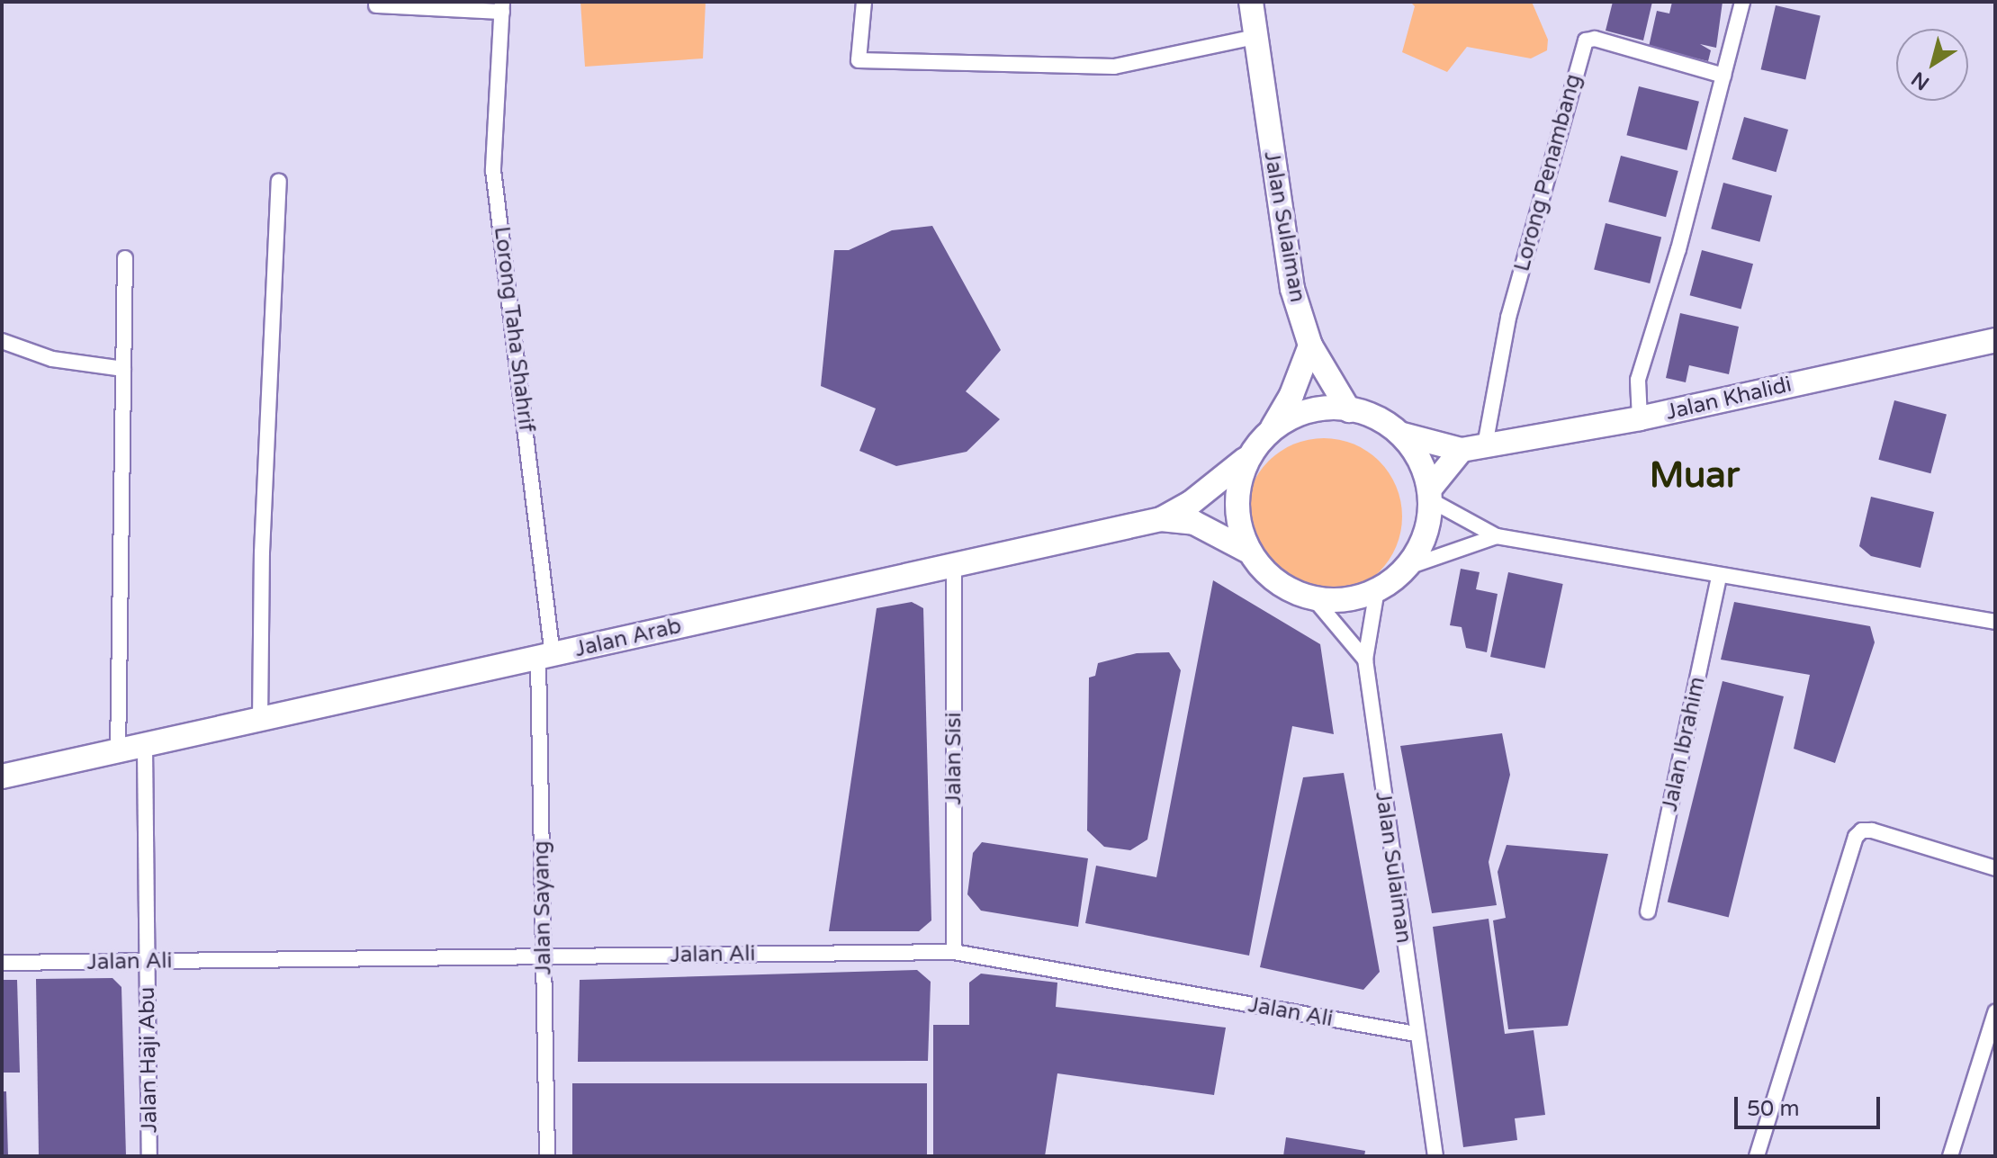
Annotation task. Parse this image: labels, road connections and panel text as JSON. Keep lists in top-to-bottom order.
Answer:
{
  "streets": {
    "main road": ["Jalan Sulaiman", "Jalan Khalidi", "Jalan Arab"],
    "street": [
      "Lorong Penambang",
      "Lorong Taha Shahrif",
      "Jalan Ibrahim",
      "Jalan Sisi",
      "Jalan Sayang",
      "Jalan Ali",
      "Jalan Haji Abu"
    ]
  },
  "crossings": [
    ["Lorong Penambang", "Jalan Khalidi"],
    ["Jalan Sulaiman", "Jalan Arab"],
    ["Jalan Sulaiman", "Jalan Ali"],
    ["Lorong Taha Shahrif", "Jalan Arab"],
    ["Lorong Taha Shahrif", "Jalan Sayang"],
    ["Jalan Arab", "Jalan Sisi"],
    ["Jalan Arab", "Jalan Sayang"],
    ["Jalan Arab", "Jalan Haji Abu"],
    ["Jalan Sisi", "Jalan Ali"],
    ["Jalan Sayang", "Jalan Ali"],
    ["Jalan Ali", "Jalan Haji Abu"]
  ],
  "districts": ["Muar"],
  "scale_bar": "50 m",
  "north": "bottom left"
}
